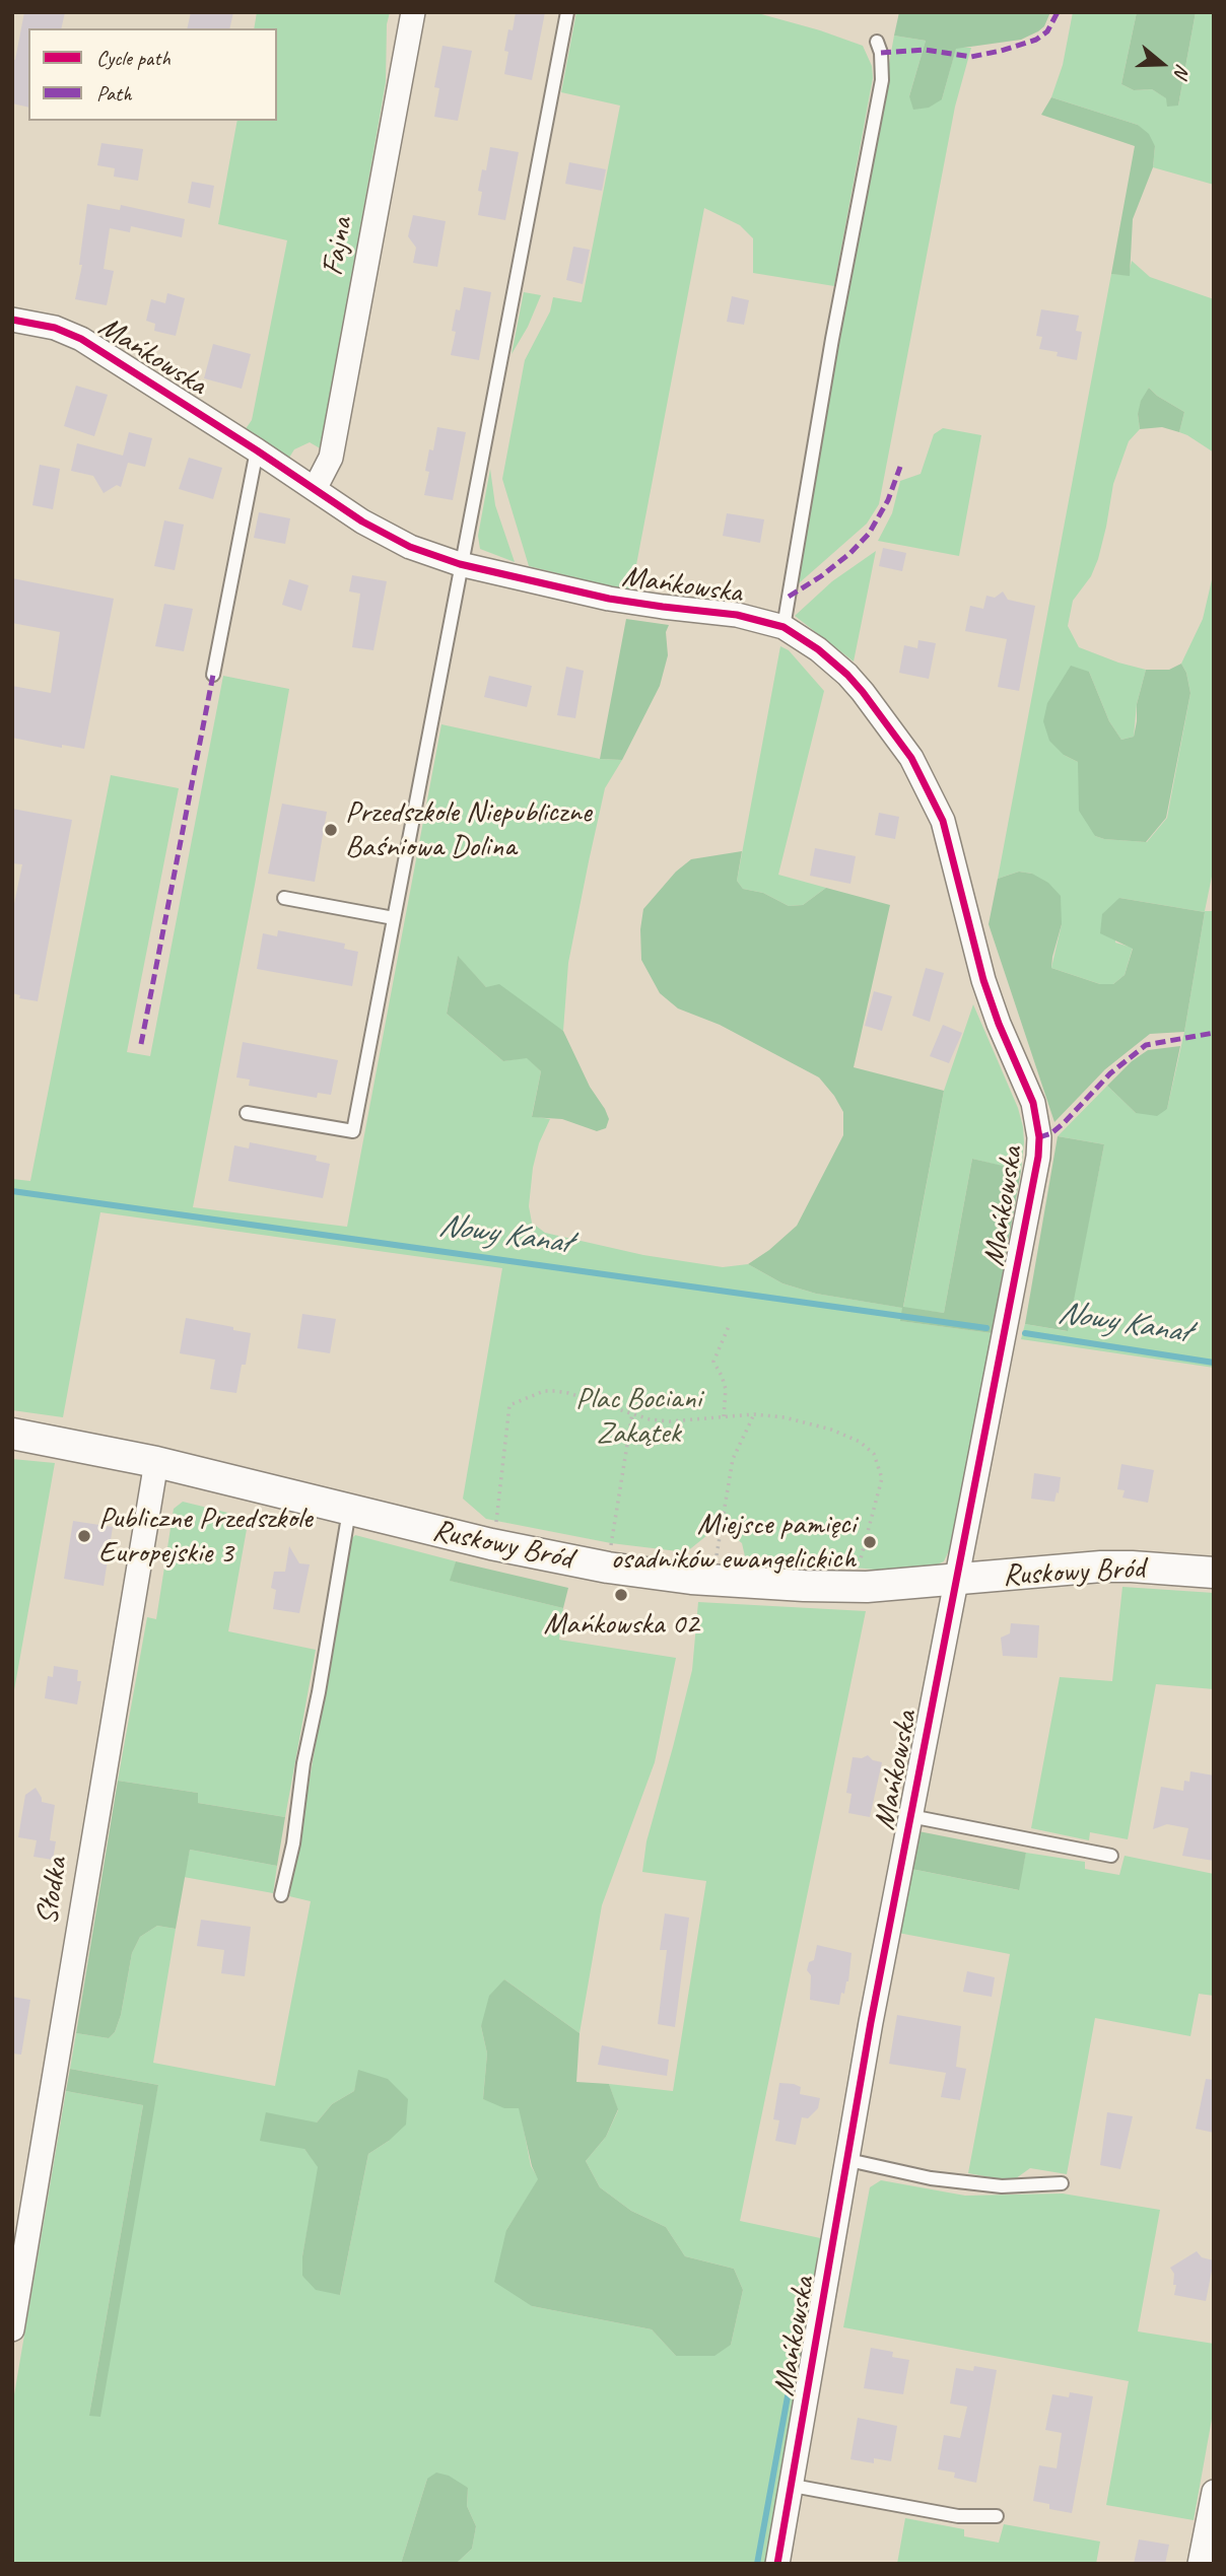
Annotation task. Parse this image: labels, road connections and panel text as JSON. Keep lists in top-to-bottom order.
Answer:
{
  "streets": {
    "street": [
      "Fajna",
      "Mańkowska",
      "Ruskowy Bród",
      "Słodka"
    ]
  },
  "crossings": [
    ["Fajna", "Mańkowska"],
    ["Mańkowska", "Ruskowy Bród"],
    ["Ruskowy Bród", "Słodka"]
  ],
  "water": ["Nowy Kanał"],
  "parks": ["Plac Bociani Zakątek"],
  "places": [
    "Przedszkole Niepubliczne Baśniowa Dolina",
    "Publiczne Przedszkole Europejskie 3",
    "Miejsce pamięci osadników ewangelickich",
    "Mańkowska 02"
  ],
  "legend": ["Cycle path", "Path"],
  "north": "right"
}
